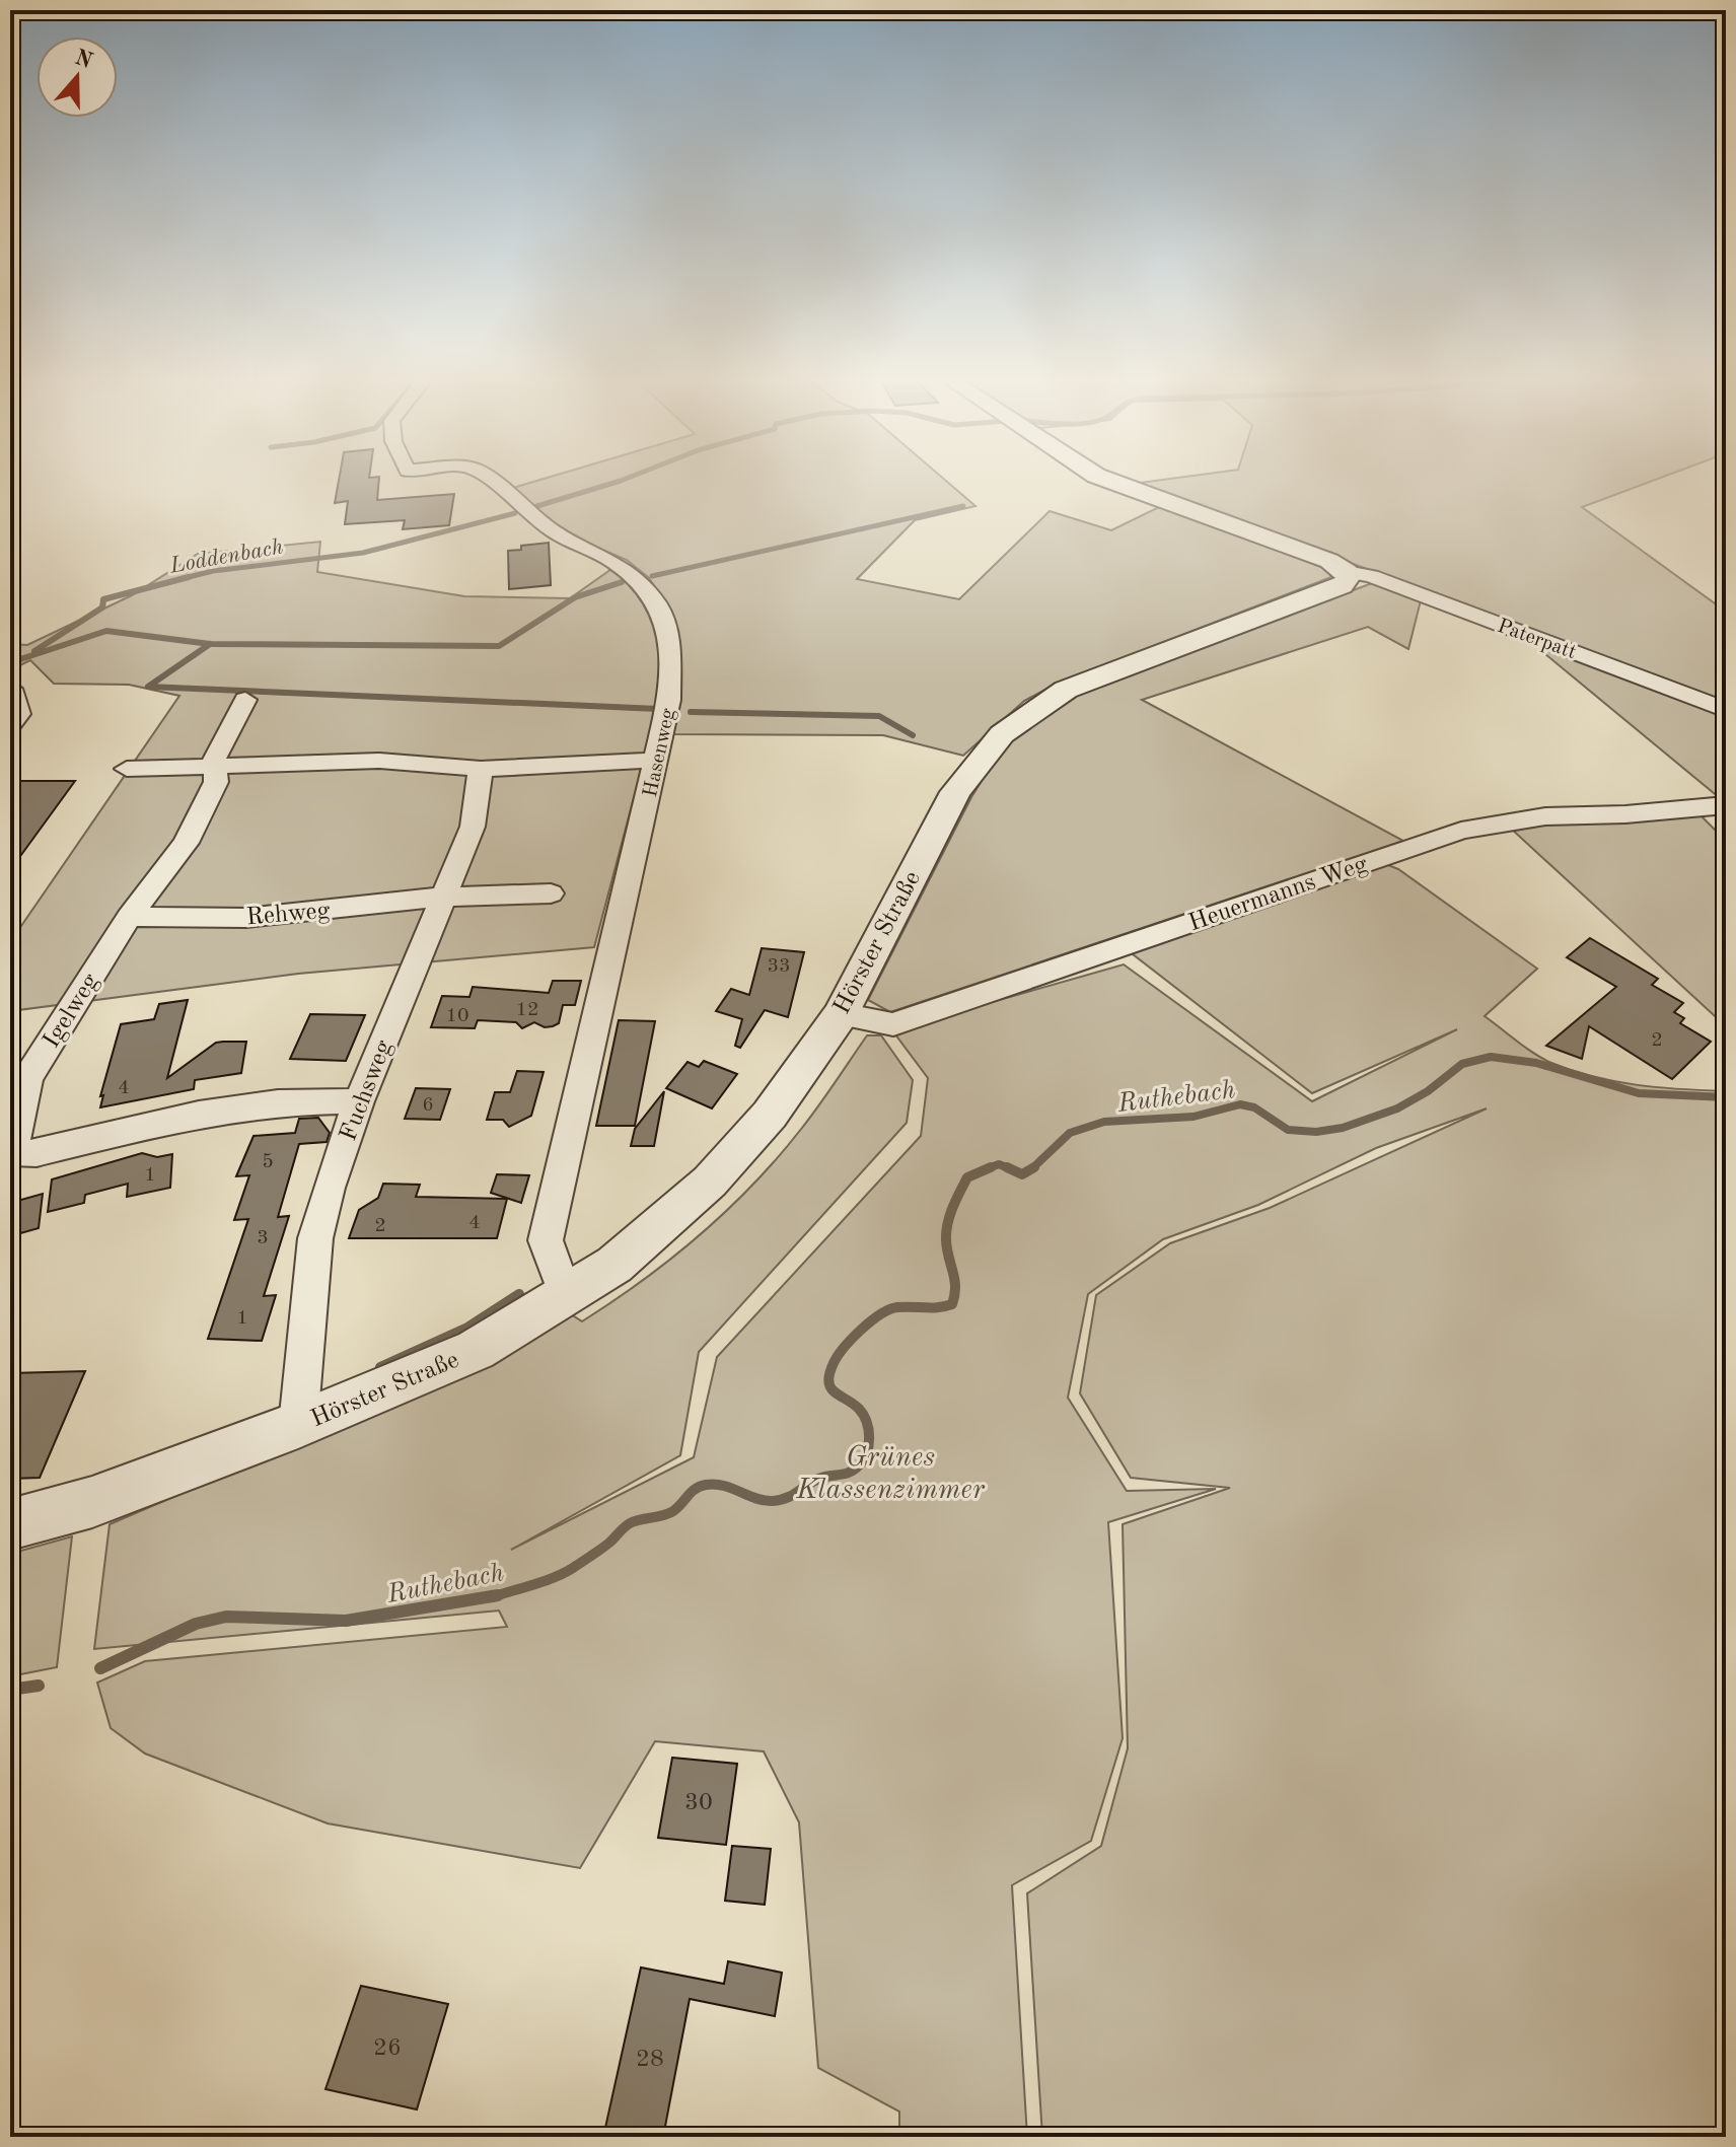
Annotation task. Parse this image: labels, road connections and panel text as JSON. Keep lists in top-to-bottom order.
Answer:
{
  "streets": {
    "street": [
      "Paterpatt",
      "Hasenweg",
      "Heuermanns Weg",
      "Rehweg",
      "Hörster Straße",
      "Igelweg",
      "Fuchsweg"
    ]
  },
  "crossings": [
    ["Paterpatt", "Hörster Straße"],
    ["Hasenweg", "Hörster Straße"],
    ["Heuermanns Weg", "Hörster Straße"],
    ["Rehweg", "Igelweg"],
    ["Rehweg", "Fuchsweg"],
    ["Hörster Straße", "Fuchsweg"],
    ["Igelweg", "Fuchsweg"]
  ],
  "water": ["Loddenbach", "Ruthebach"],
  "parks": ["Grünes Klassenzimmer"],
  "house_numbers": [
    "33",
    "12",
    "10",
    "2",
    "4",
    "6",
    "5",
    "1",
    "4",
    "2",
    "3",
    "1",
    "30",
    "26",
    "28"
  ],
  "north": "top"
}
